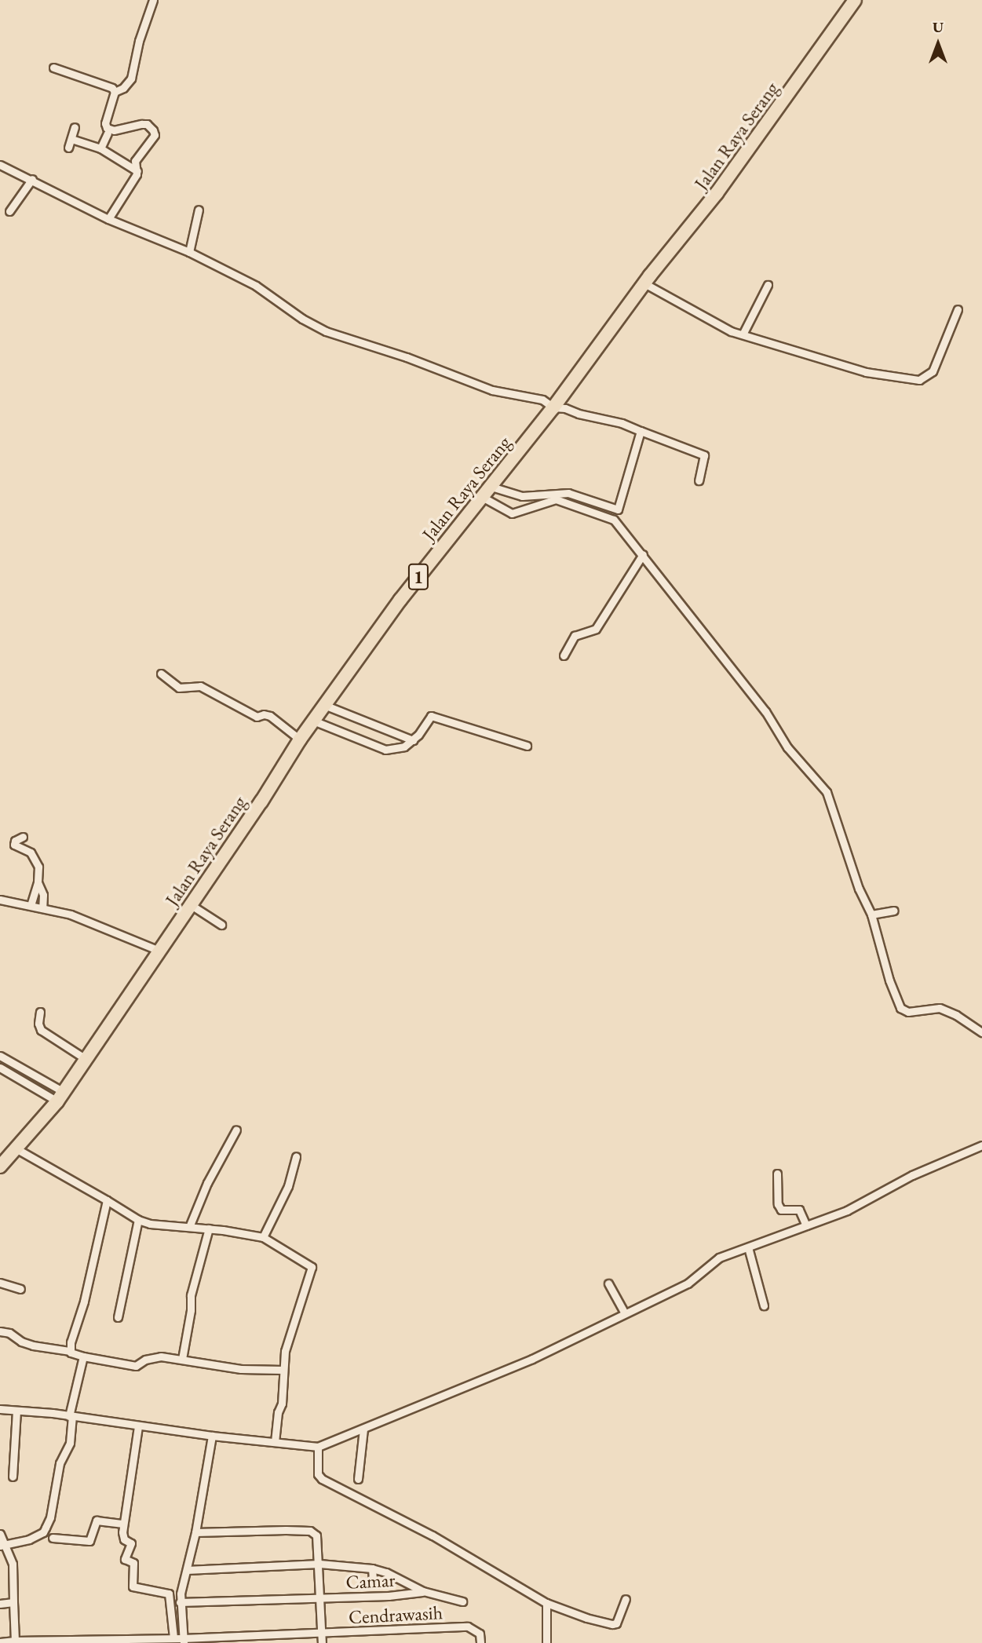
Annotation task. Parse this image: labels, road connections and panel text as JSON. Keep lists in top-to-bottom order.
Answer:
{
  "streets": {
    "highway": ["Jalan Raya Serang", "1"],
    "street": ["Camar", "Cendrawasih"]
  },
  "north": "top"
}
